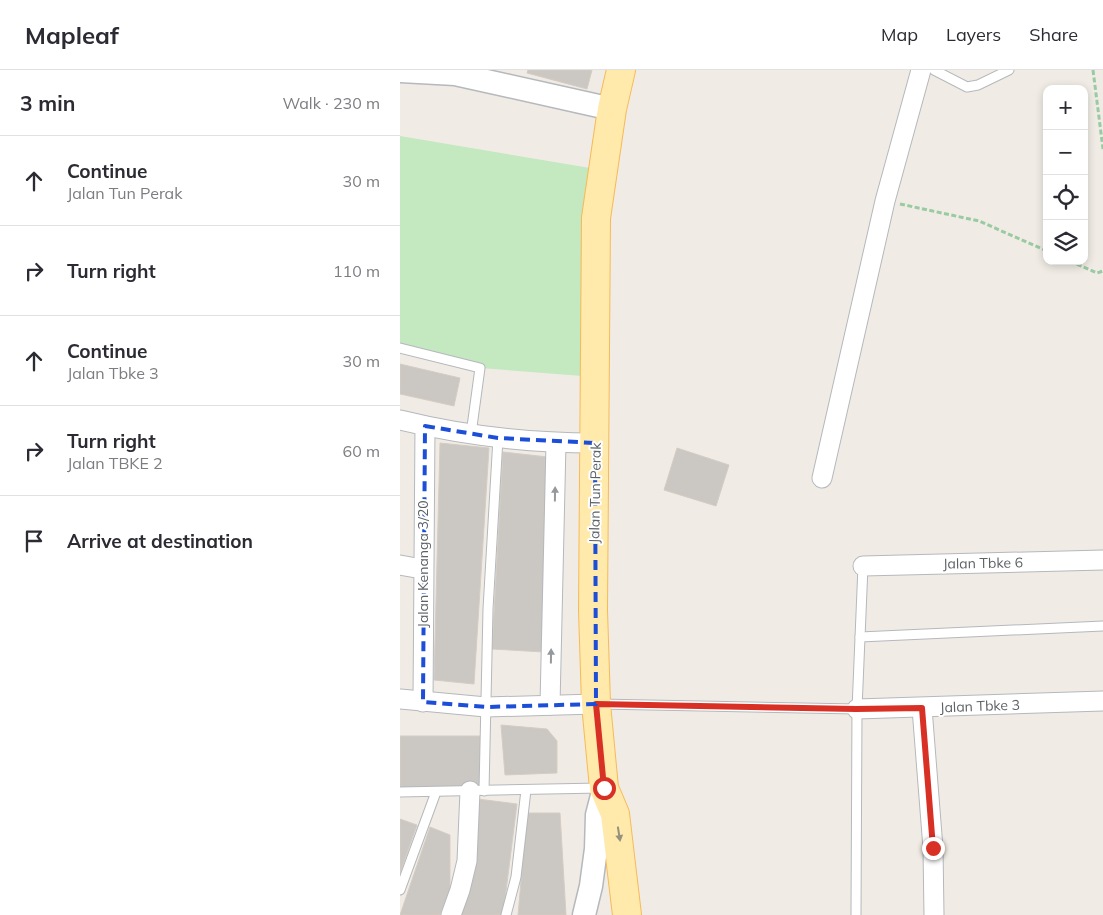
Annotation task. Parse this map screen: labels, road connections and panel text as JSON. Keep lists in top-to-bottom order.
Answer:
{
  "streets": {
    "main road": ["Jalan Tun Perak"],
    "street": ["Jalan Tbke 6", "Jalan Kenanga 3/20", "Jalan Tbke 3"]
  },
  "page": {
    "header": "Mapleaf",
    "nav": ["Map", "Layers", "Share"],
    "heading": ["3 min", "Walk · 230 m"],
    "map_buttons": ["+", "−"],
    "list": [
      ["Continue", "Jalan Tun Perak", "30 m"],
      ["Turn right", "110 m"],
      ["Continue", "Jalan Tbke 3", "30 m"],
      ["Turn right", "Jalan TBKE 2", "60 m"],
      "Arrive at destination"
    ]
  }
}
